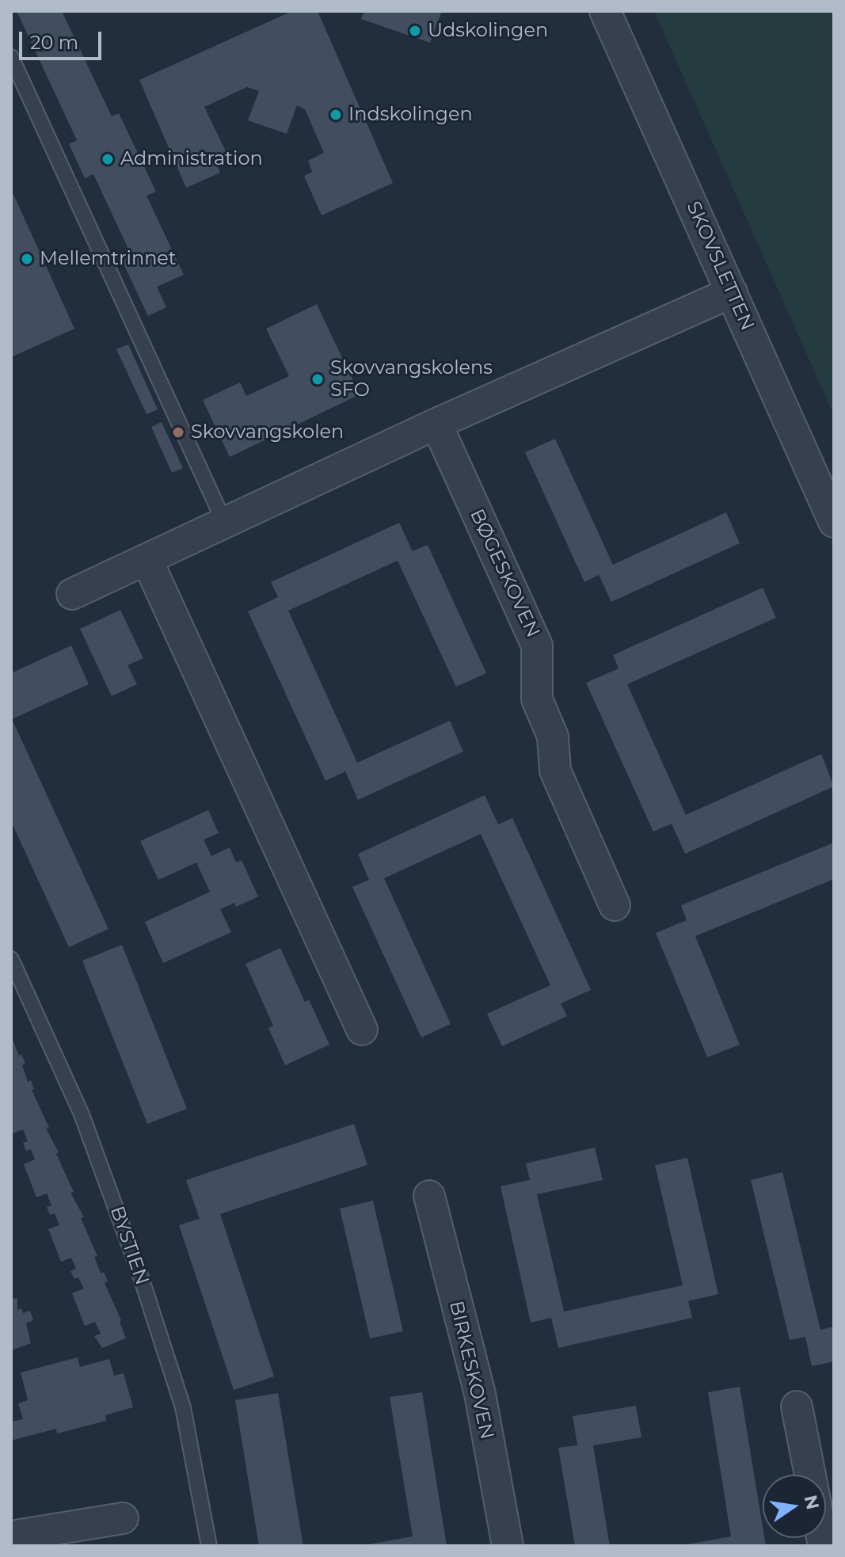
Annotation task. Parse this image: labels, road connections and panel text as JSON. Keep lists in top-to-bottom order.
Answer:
{
  "streets": {
    "street": ["SKOVSLETTEN", "BØGESKOVEN", "BIRKESKOVEN"],
    "lane": ["BYSTIEN"]
  },
  "places": [
    "Udskolingen",
    "Indskolingen",
    "Administration",
    "Mellemtrinnet",
    "Skovvangskolens SFO",
    "Skovvangskolen"
  ],
  "scale_bar": "20 m",
  "north": "right"
}
